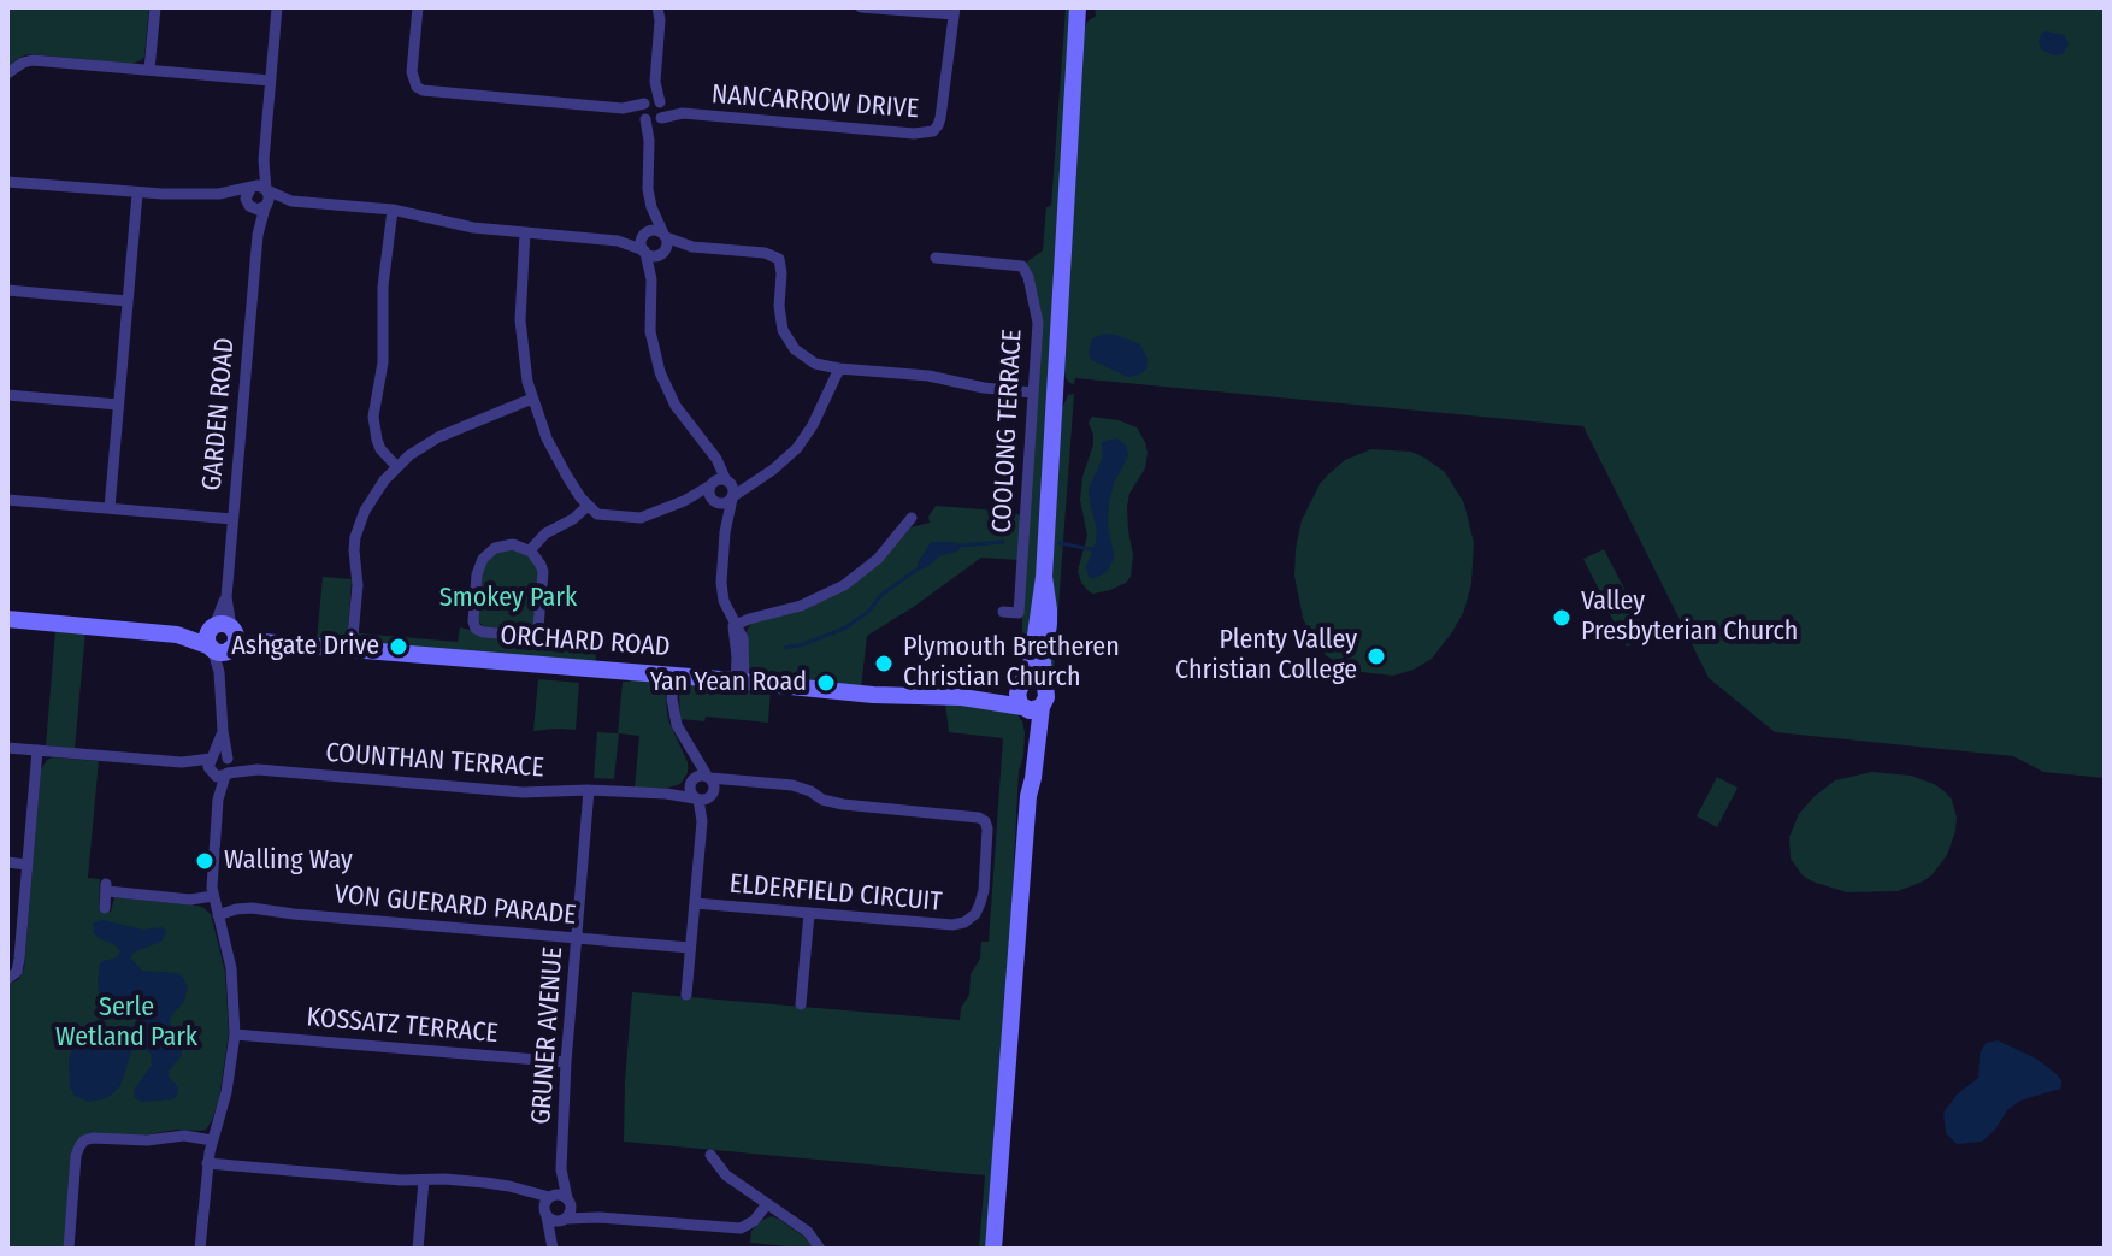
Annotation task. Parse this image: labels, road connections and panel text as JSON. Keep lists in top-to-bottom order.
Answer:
{
  "streets": {
    "main road": ["ORCHARD ROAD"],
    "street": [
      "NANCARROW DRIVE",
      "GARDEN ROAD",
      "COOLONG TERRACE",
      "COUNTHAN TERRACE",
      "ELDERFIELD CIRCUIT",
      "VON GUERARD PARADE",
      "KOSSATZ TERRACE",
      "GRUNER AVENUE"
    ]
  },
  "crossings": [
    ["GARDEN ROAD", "ORCHARD ROAD"],
    ["COUNTHAN TERRACE", "ELDERFIELD CIRCUIT"],
    ["COUNTHAN TERRACE", "GRUNER AVENUE"],
    ["VON GUERARD PARADE", "GRUNER AVENUE"],
    ["KOSSATZ TERRACE", "GRUNER AVENUE"]
  ],
  "parks": ["Smokey Park", "Serle Wetland Park"],
  "places": [
    "Valley Presbyterian Church",
    "Ashgate Drive",
    "Plenty Valley Christian College",
    "Plymouth Bretheren Christian Church",
    "Yan Yean Road",
    "Walling Way"
  ]
}
